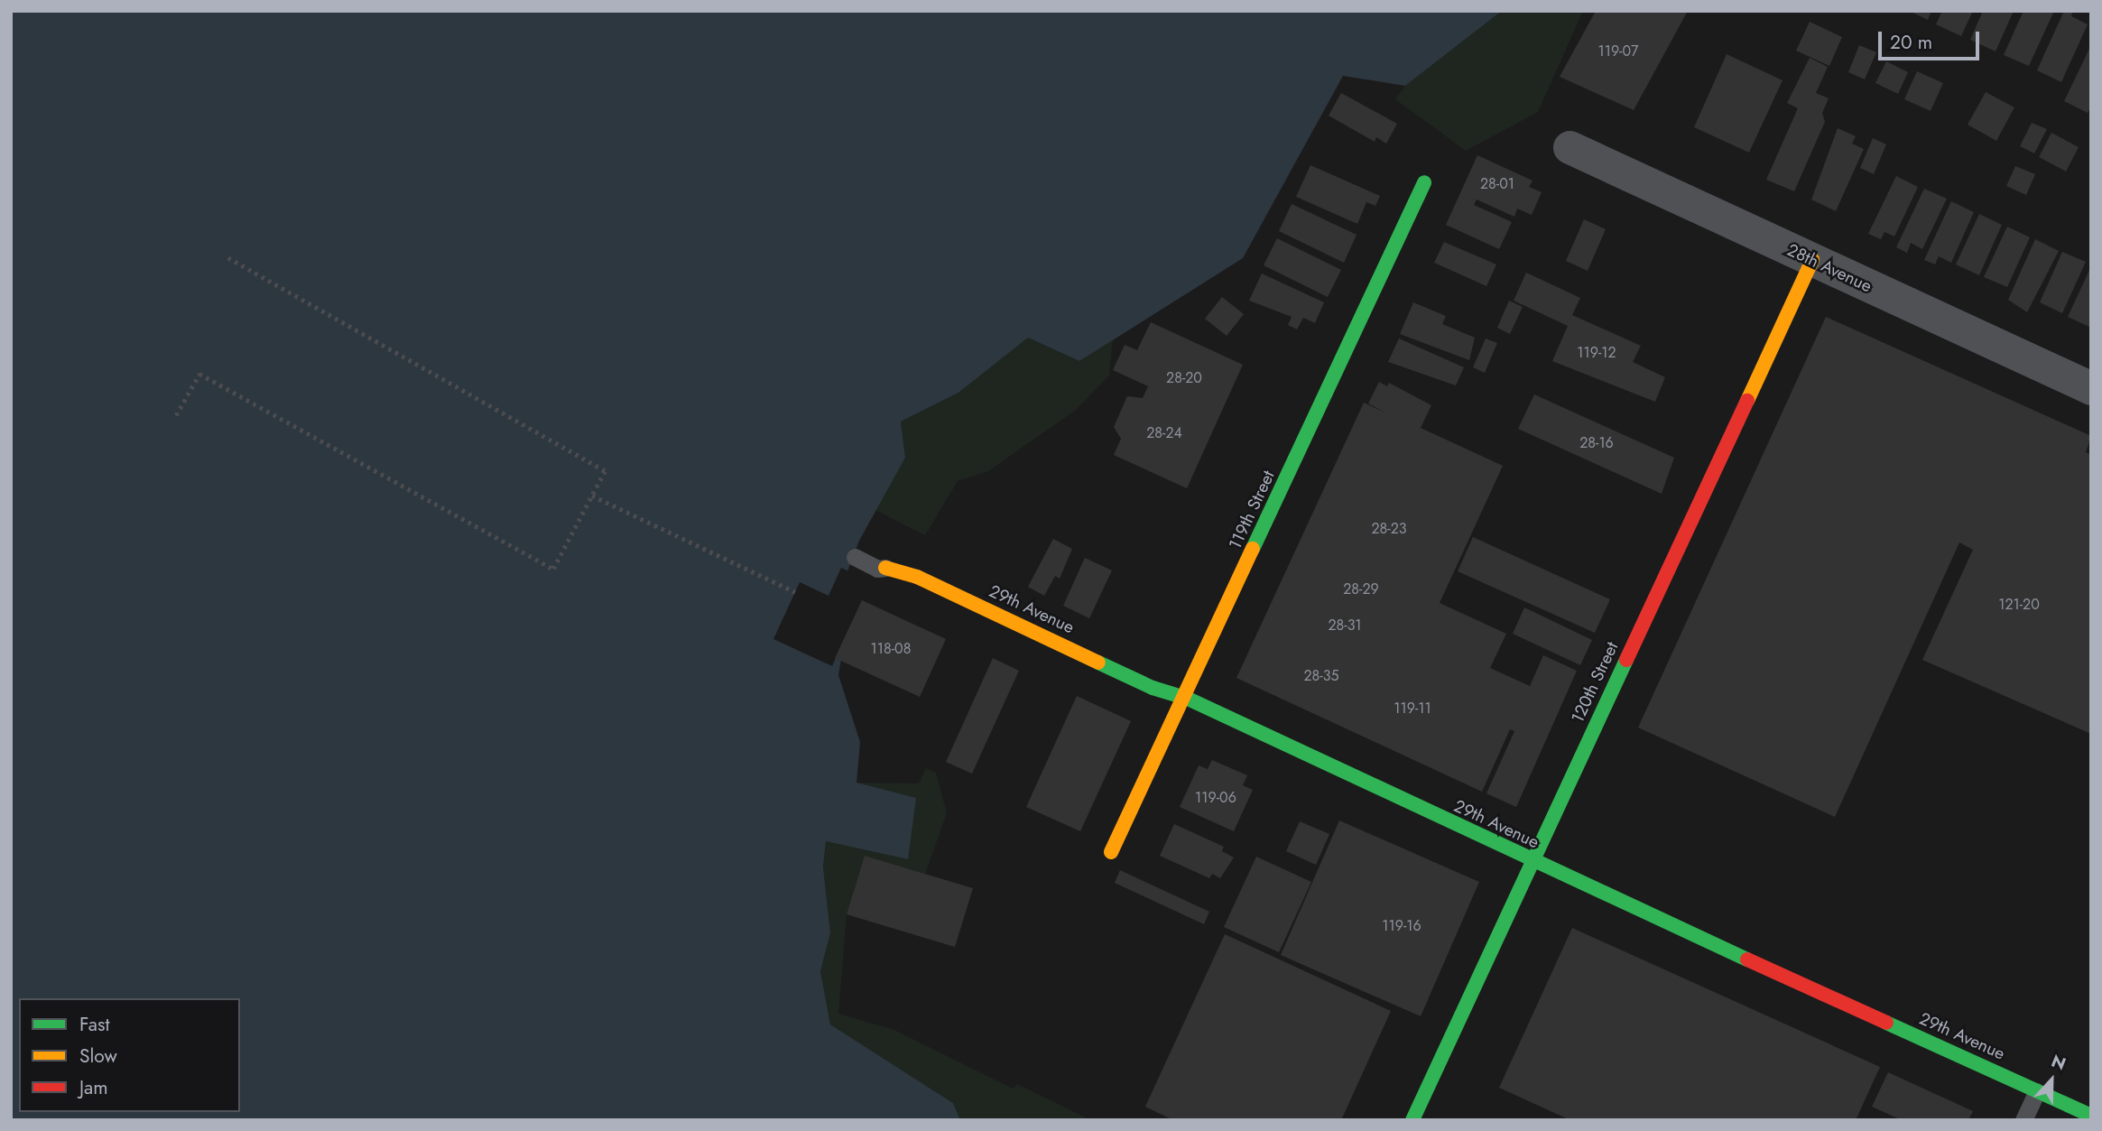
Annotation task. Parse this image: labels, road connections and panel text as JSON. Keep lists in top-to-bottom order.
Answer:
{
  "streets": {
    "street": [
      "28th Avenue",
      "119th Street",
      "29th Avenue",
      "120th Street"
    ]
  },
  "crossings": [
    ["28th Avenue", "120th Street"],
    ["119th Street", "29th Avenue"],
    ["29th Avenue", "120th Street"]
  ],
  "house_numbers": [
    "119-07",
    "28-01",
    "119-12",
    "28-20",
    "28-24",
    "28-16",
    "28-23",
    "28-29",
    "121-20",
    "28-31",
    "118-08",
    "28-35",
    "119-11",
    "119-06",
    "119-16"
  ],
  "legend": ["Fast", "Slow", "Jam"],
  "scale_bar": "20 m",
  "north": "top"
}
